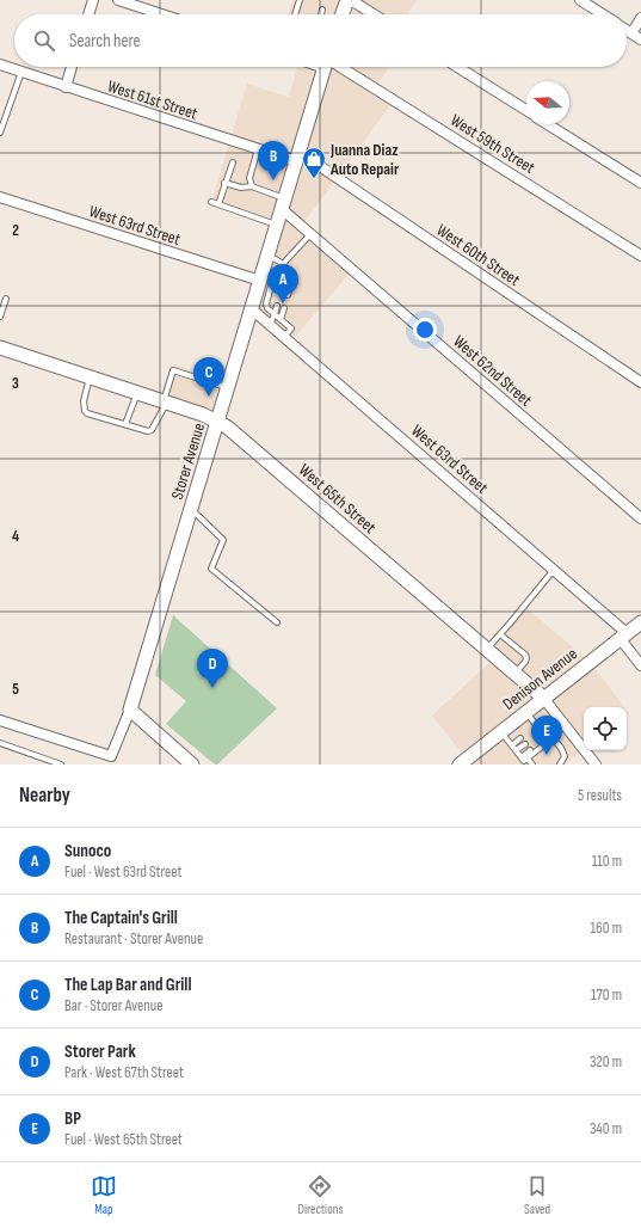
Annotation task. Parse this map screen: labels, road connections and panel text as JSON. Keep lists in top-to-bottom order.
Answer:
{
  "streets": {
    "street": [
      "West 61st Street",
      "West 59th Street",
      "West 63rd Street",
      "West 60th Street",
      "West 62nd Street",
      "Storer Avenue",
      "West 65th Street",
      "Denison Avenue"
    ]
  },
  "crossings": [
    ["West 61st Street", "West 60th Street"],
    ["West 61st Street", "Storer Avenue"],
    ["West 63rd Street", "Storer Avenue"],
    ["West 63rd Street", "Denison Avenue"],
    ["West 60th Street", "Storer Avenue"],
    ["West 62nd Street", "Storer Avenue"],
    ["Storer Avenue", "West 65th Street"],
    ["West 65th Street", "Denison Avenue"]
  ],
  "places": {
    "shop": ["Juanna Diaz Auto Repair"]
  },
  "north": "left",
  "page": {
    "search": "Search here",
    "pins": [
      "B",
      "A",
      "C",
      "D",
      "E"
    ],
    "heading": ["Nearby", "5 results"],
    "list": [
      {
        "mark": "A",
        "name": "Sunoco",
        "note": "Fuel · West 63rd Street",
        "value": "110 m"
      },
      {
        "mark": "B",
        "name": "The Captain's Grill",
        "note": "Restaurant · Storer Avenue",
        "value": "160 m"
      },
      {
        "mark": "C",
        "name": "The Lap Bar and Grill",
        "note": "Bar · Storer Avenue",
        "value": "170 m"
      },
      {
        "mark": "D",
        "name": "Storer Park",
        "note": "Park · West 67th Street",
        "value": "320 m"
      },
      {
        "mark": "E",
        "name": "BP",
        "note": "Fuel · West 65th Street",
        "value": "340 m"
      }
    ],
    "nav": ["Map", "Directions", "Saved"]
  },
  "grid": {
    "rows": [
      "2",
      "3",
      "4",
      "5"
    ]
  }
}
